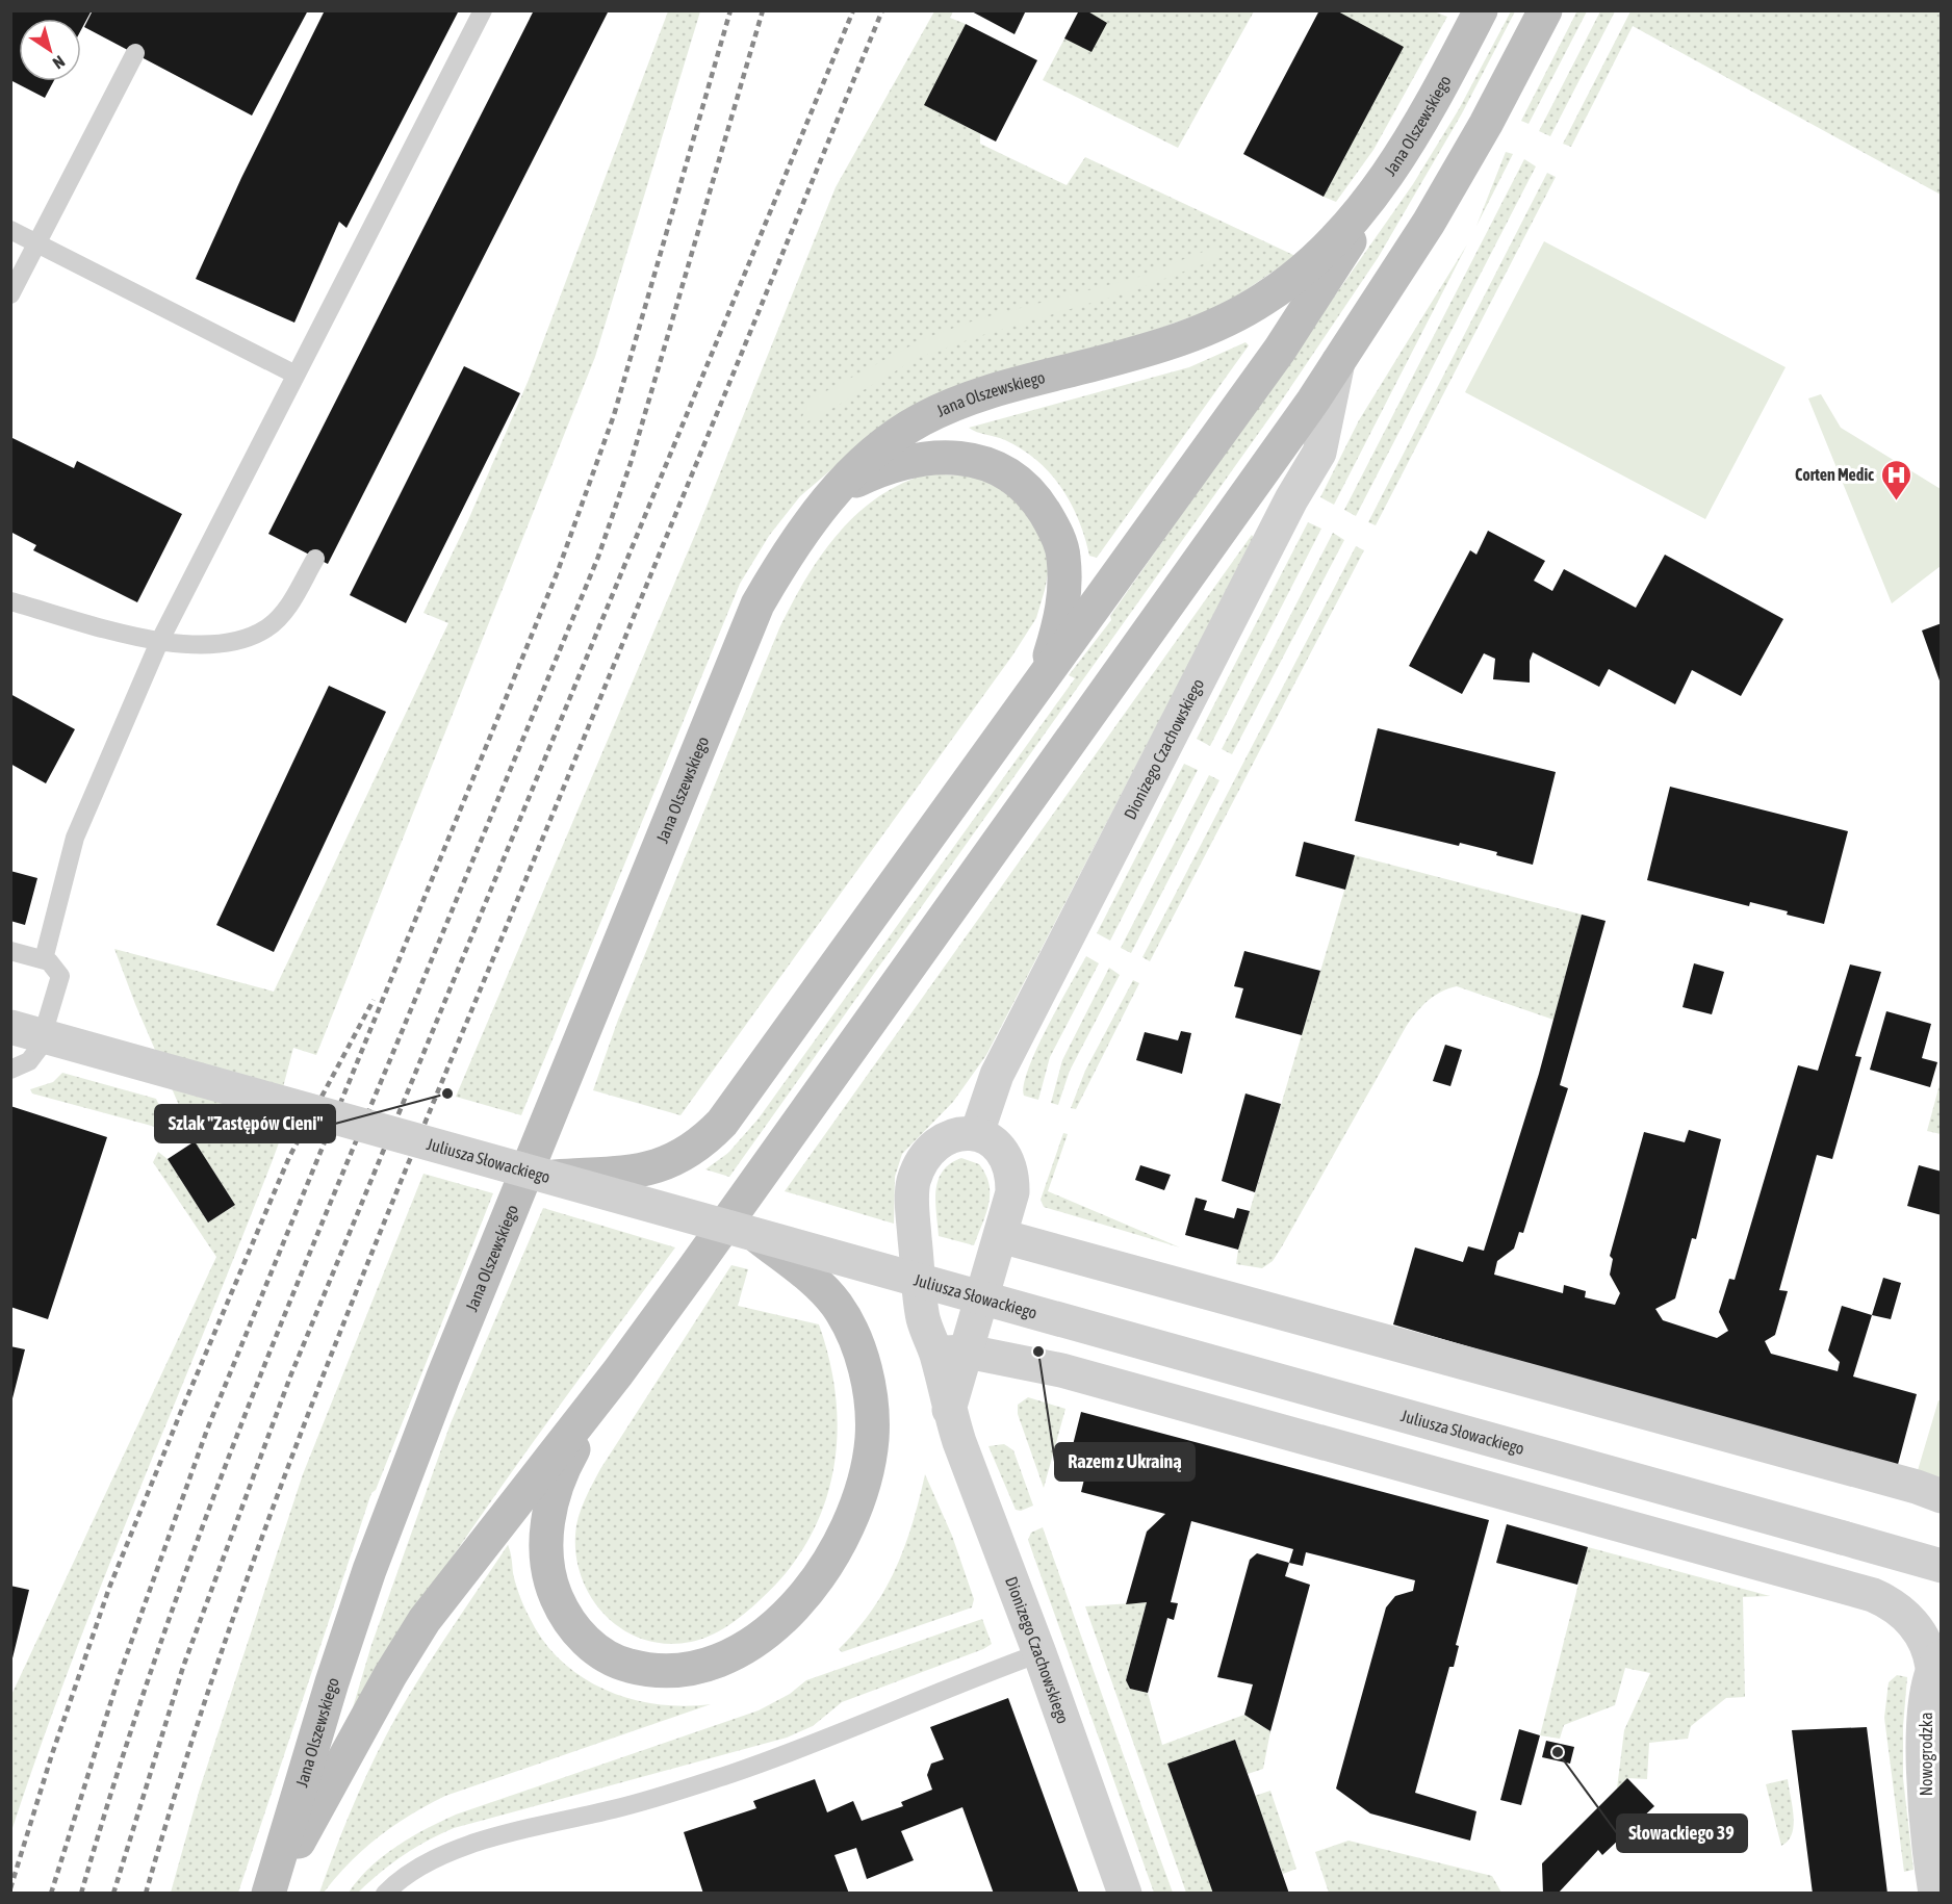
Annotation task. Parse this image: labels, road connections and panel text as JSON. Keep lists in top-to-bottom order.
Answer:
{
  "streets": {
    "main road": ["Jana Olszewskiego"],
    "street": ["Dionizego Czachowskiego", "Juliusza Słowackiego", "Nowogrodzka"]
  },
  "crossings": [
    ["Jana Olszewskiego", "Dionizego Czachowskiego"]
  ],
  "places": {
    "hospital": ["Corten Medic"],
    "other": ["Szlak \"Zastępów Cieni\"", "Razem z Ukrainą", "Słowackiego 39"]
  },
  "north": "bottom right"
}
